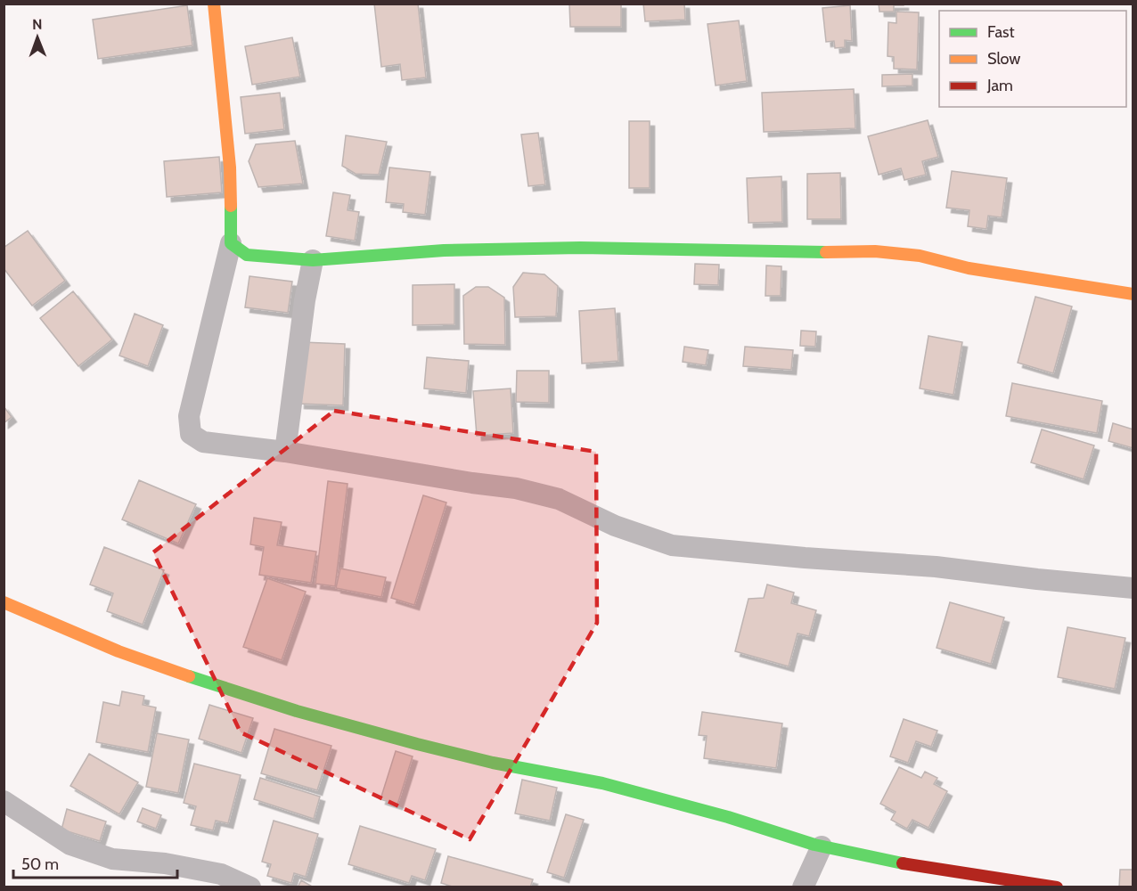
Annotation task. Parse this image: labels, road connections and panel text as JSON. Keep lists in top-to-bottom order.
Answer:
{
  "legend": ["Fast", "Slow", "Jam"],
  "scale_bar": "50 m",
  "north": "top"
}
